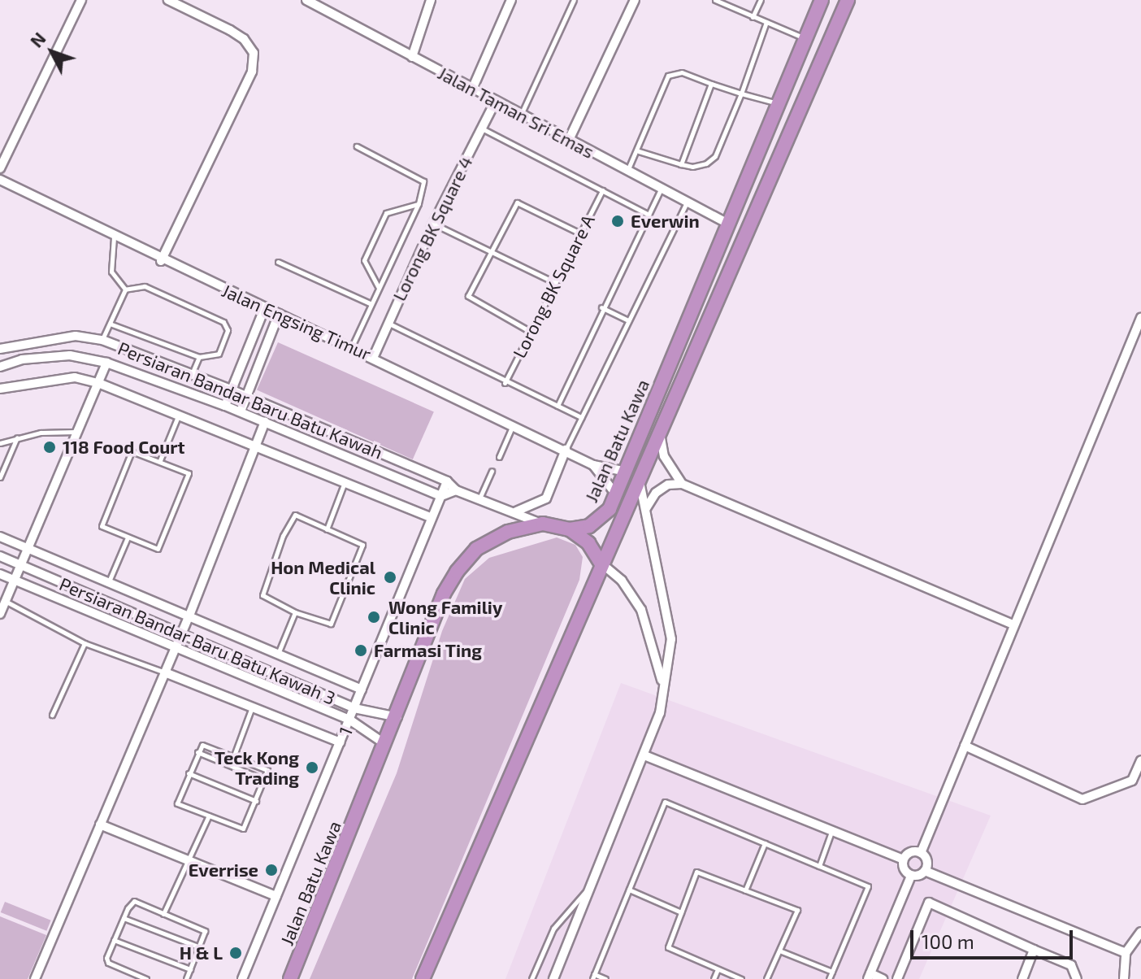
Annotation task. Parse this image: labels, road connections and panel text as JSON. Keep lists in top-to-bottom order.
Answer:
{
  "streets": {
    "highway": ["Jalan Batu Kawa"],
    "street": [
      "Jalan Taman Sri Emas",
      "Lorong BK Square 4",
      "Jalan Engsing Timur",
      "Persiaran Bandar Baru Batu Kawah",
      "Persiaran Bandar Baru Batu Kawah 3",
      "1"
    ],
    "lane": ["Lorong BK Square A"]
  },
  "crossings": [
    ["Jalan Taman Sri Emas", "Lorong BK Square 4"],
    ["Jalan Taman Sri Emas", "Jalan Batu Kawa"],
    ["Lorong BK Square 4", "Jalan Engsing Timur"],
    ["Jalan Engsing Timur", "Jalan Batu Kawa"],
    ["Persiaran Bandar Baru Batu Kawah", "Jalan Batu Kawa"],
    ["Persiaran Bandar Baru Batu Kawah", "1"],
    ["Jalan Batu Kawa", "Persiaran Bandar Baru Batu Kawah 3"],
    ["Persiaran Bandar Baru Batu Kawah 3", "1"]
  ],
  "places": [
    "Everwin",
    "118 Food Court",
    "Hon Medical Clinic",
    "Wong Familiy Clinic",
    "Farmasi Ting",
    "Teck Kong Trading",
    "Everrise",
    "H & L"
  ],
  "scale_bar": "100 m",
  "north": "top left"
}
